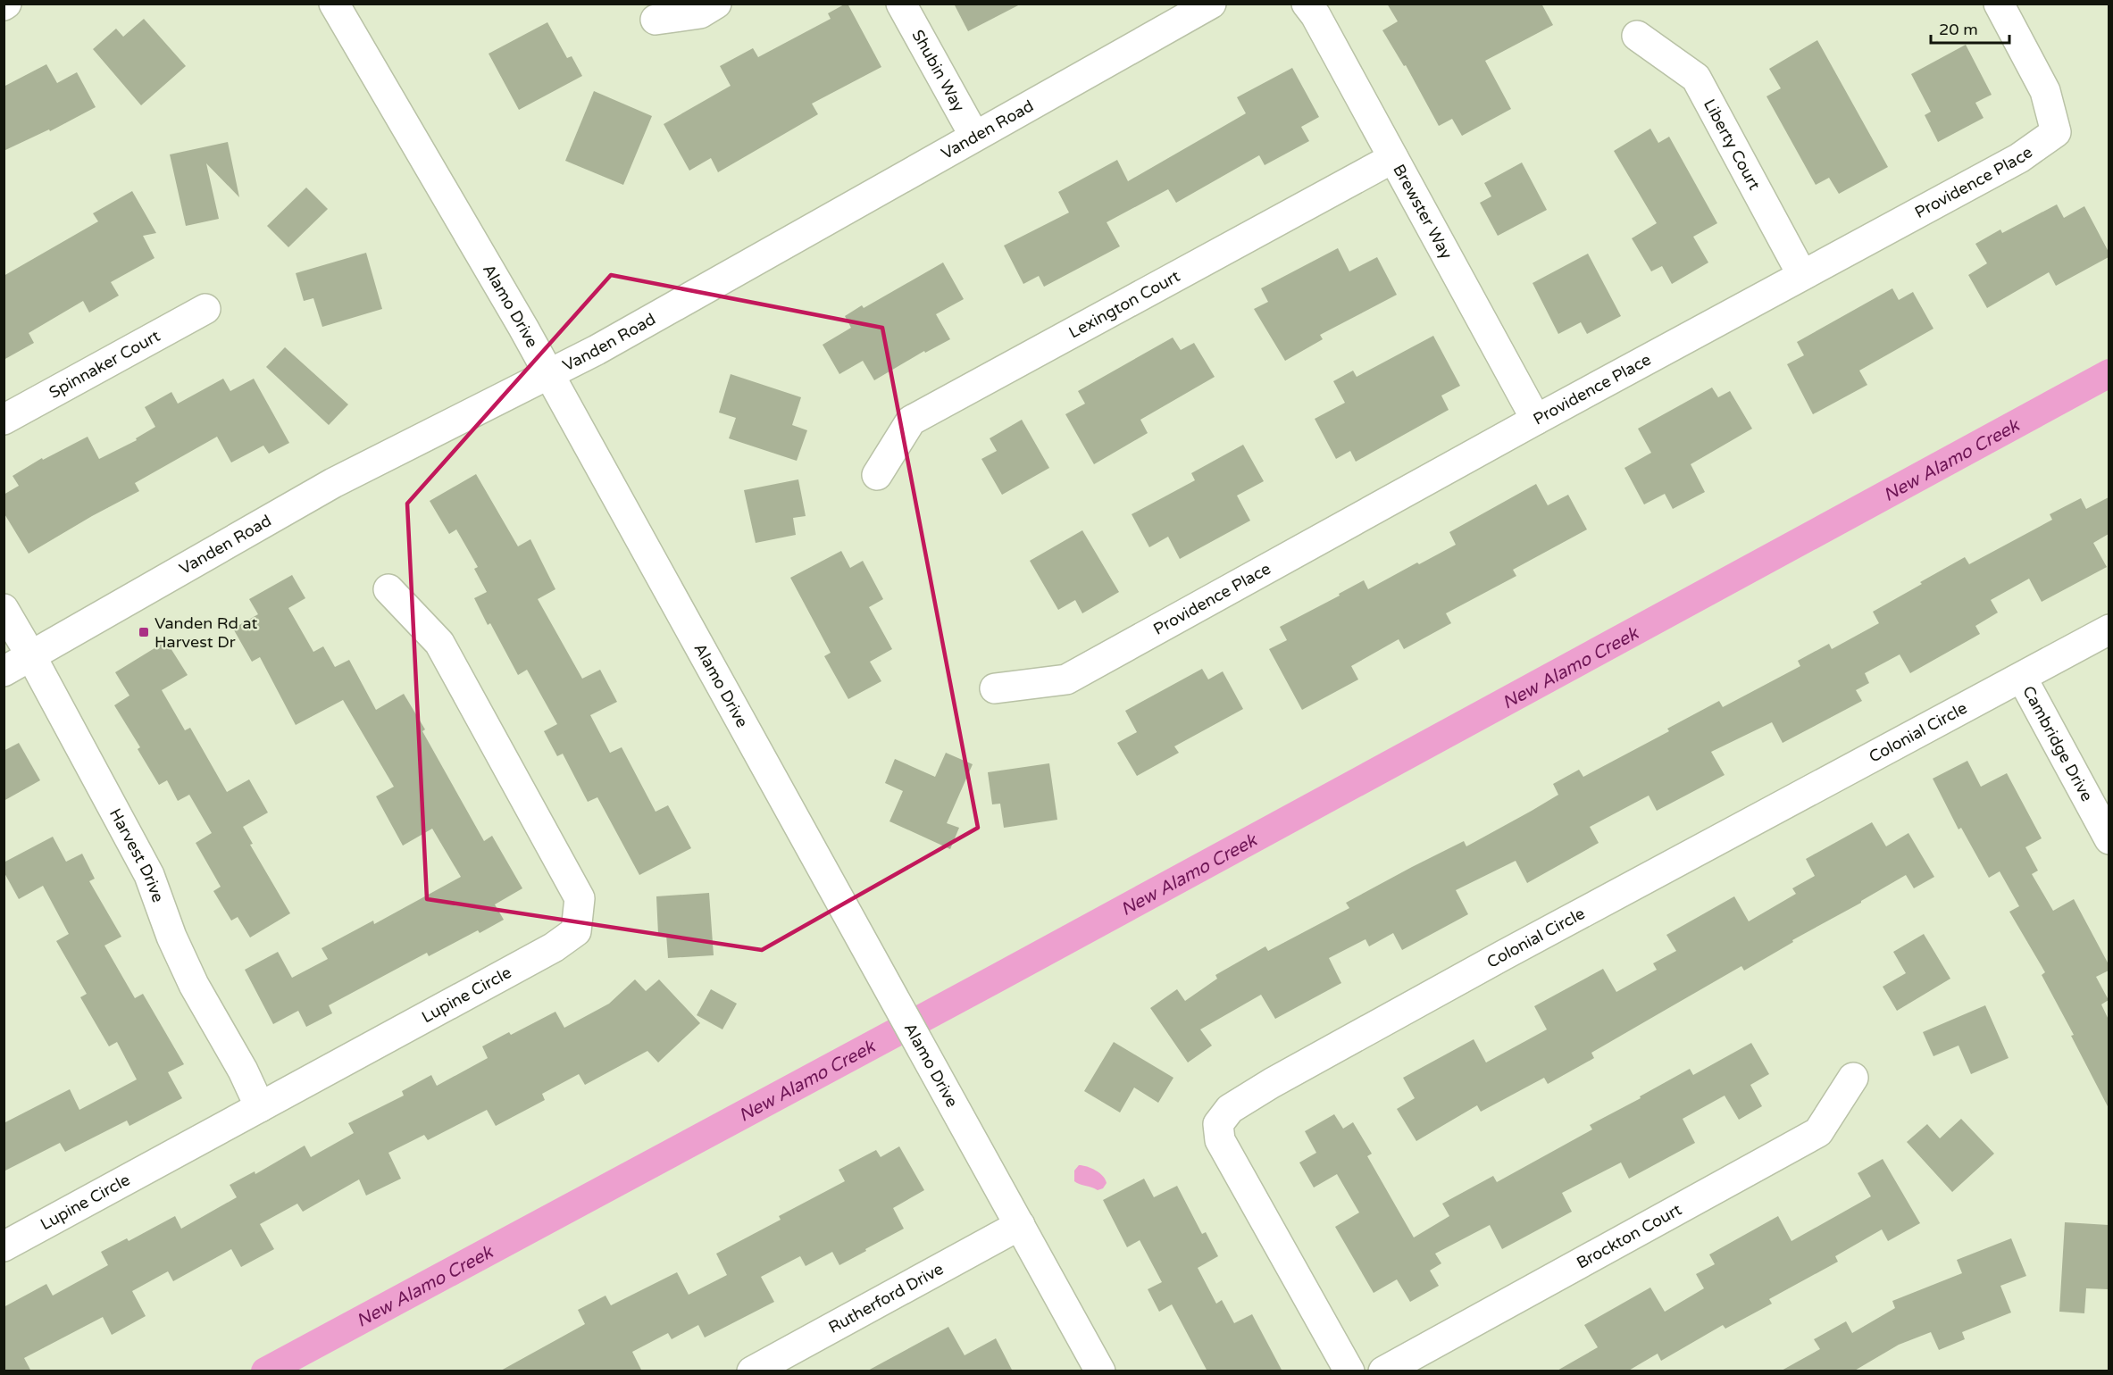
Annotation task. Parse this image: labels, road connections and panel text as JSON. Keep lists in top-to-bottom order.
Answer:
{
  "streets": {
    "street": [
      "Shubin Way",
      "Vanden Road",
      "Liberty Court",
      "Providence Place",
      "Brewster Way",
      "Lexington Court",
      "Alamo Drive",
      "Spinnaker Court",
      "Colonial Circle",
      "Cambridge Drive",
      "Harvest Drive",
      "Lupine Circle",
      "Brockton Court",
      "Rutherford Drive"
    ]
  },
  "crossings": [
    ["Shubin Way", "Vanden Road"],
    ["Vanden Road", "Alamo Drive"],
    ["Vanden Road", "Harvest Drive"],
    ["Liberty Court", "Providence Place"],
    ["Providence Place", "Brewster Way"],
    ["Brewster Way", "Lexington Court"],
    ["Alamo Drive", "Rutherford Drive"],
    ["Colonial Circle", "Cambridge Drive"],
    ["Harvest Drive", "Lupine Circle"]
  ],
  "water": ["New Alamo Creek"],
  "places": {
    "transit": ["Vanden Rd at Harvest Dr"]
  },
  "scale_bar": "20 m"
}
